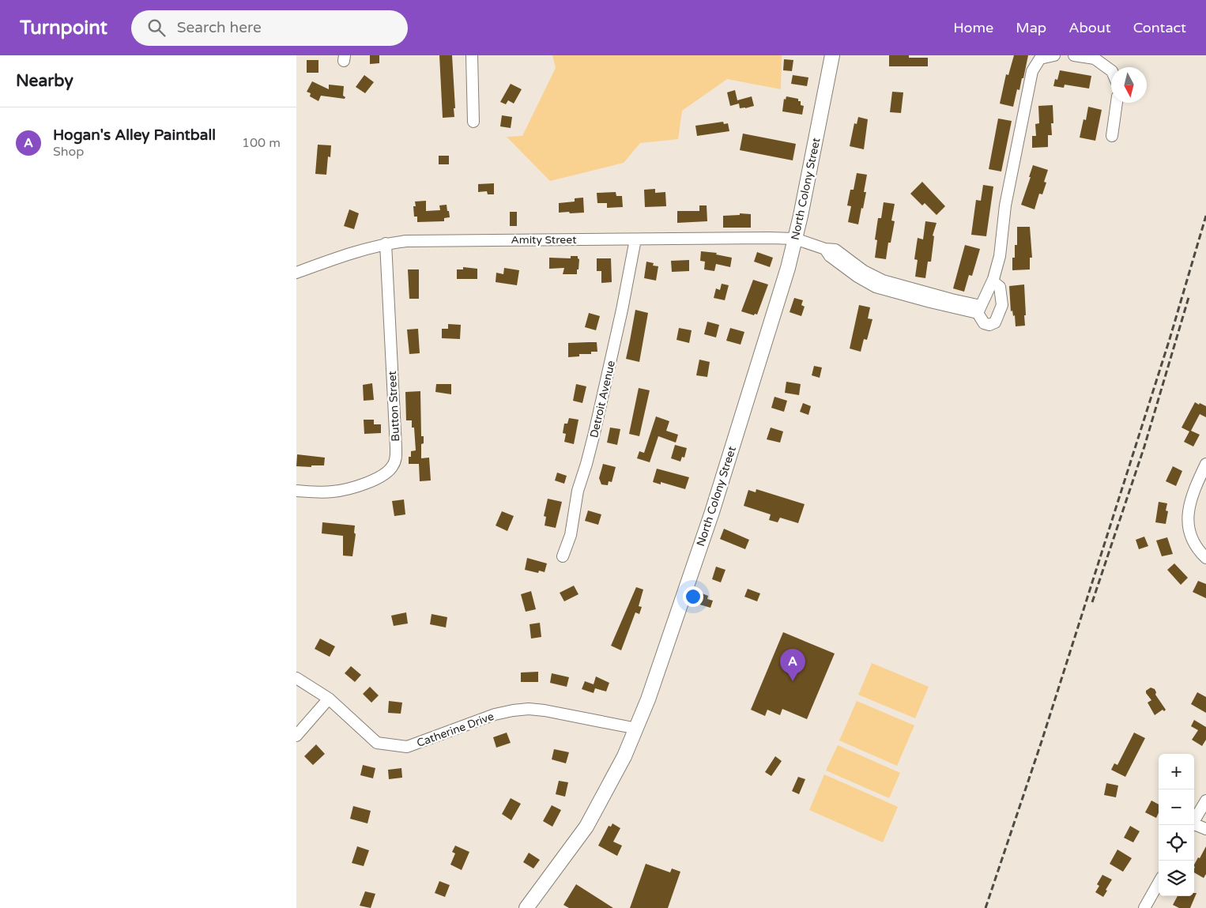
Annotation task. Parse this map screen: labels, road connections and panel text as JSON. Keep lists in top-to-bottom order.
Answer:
{
  "streets": {
    "main road": ["North Colony Street"],
    "street": [
      "Amity Street",
      "Detroit Avenue",
      "Button Street",
      "Catherine Drive"
    ]
  },
  "crossings": [
    ["North Colony Street", "Amity Street"],
    ["North Colony Street", "Catherine Drive"],
    ["Amity Street", "Detroit Avenue"],
    ["Amity Street", "Button Street"]
  ],
  "north": "bottom",
  "page": {
    "header": "Turnpoint",
    "search": "Search here",
    "nav": [
      "Home",
      "Map",
      "About",
      "Contact"
    ],
    "heading": "Nearby",
    "list": [
      {
        "mark": "A",
        "name": "Hogan's Alley Paintball",
        "note": "Shop",
        "value": "100 m"
      }
    ],
    "pins": "A",
    "map_buttons": ["+", "−"]
  }
}
